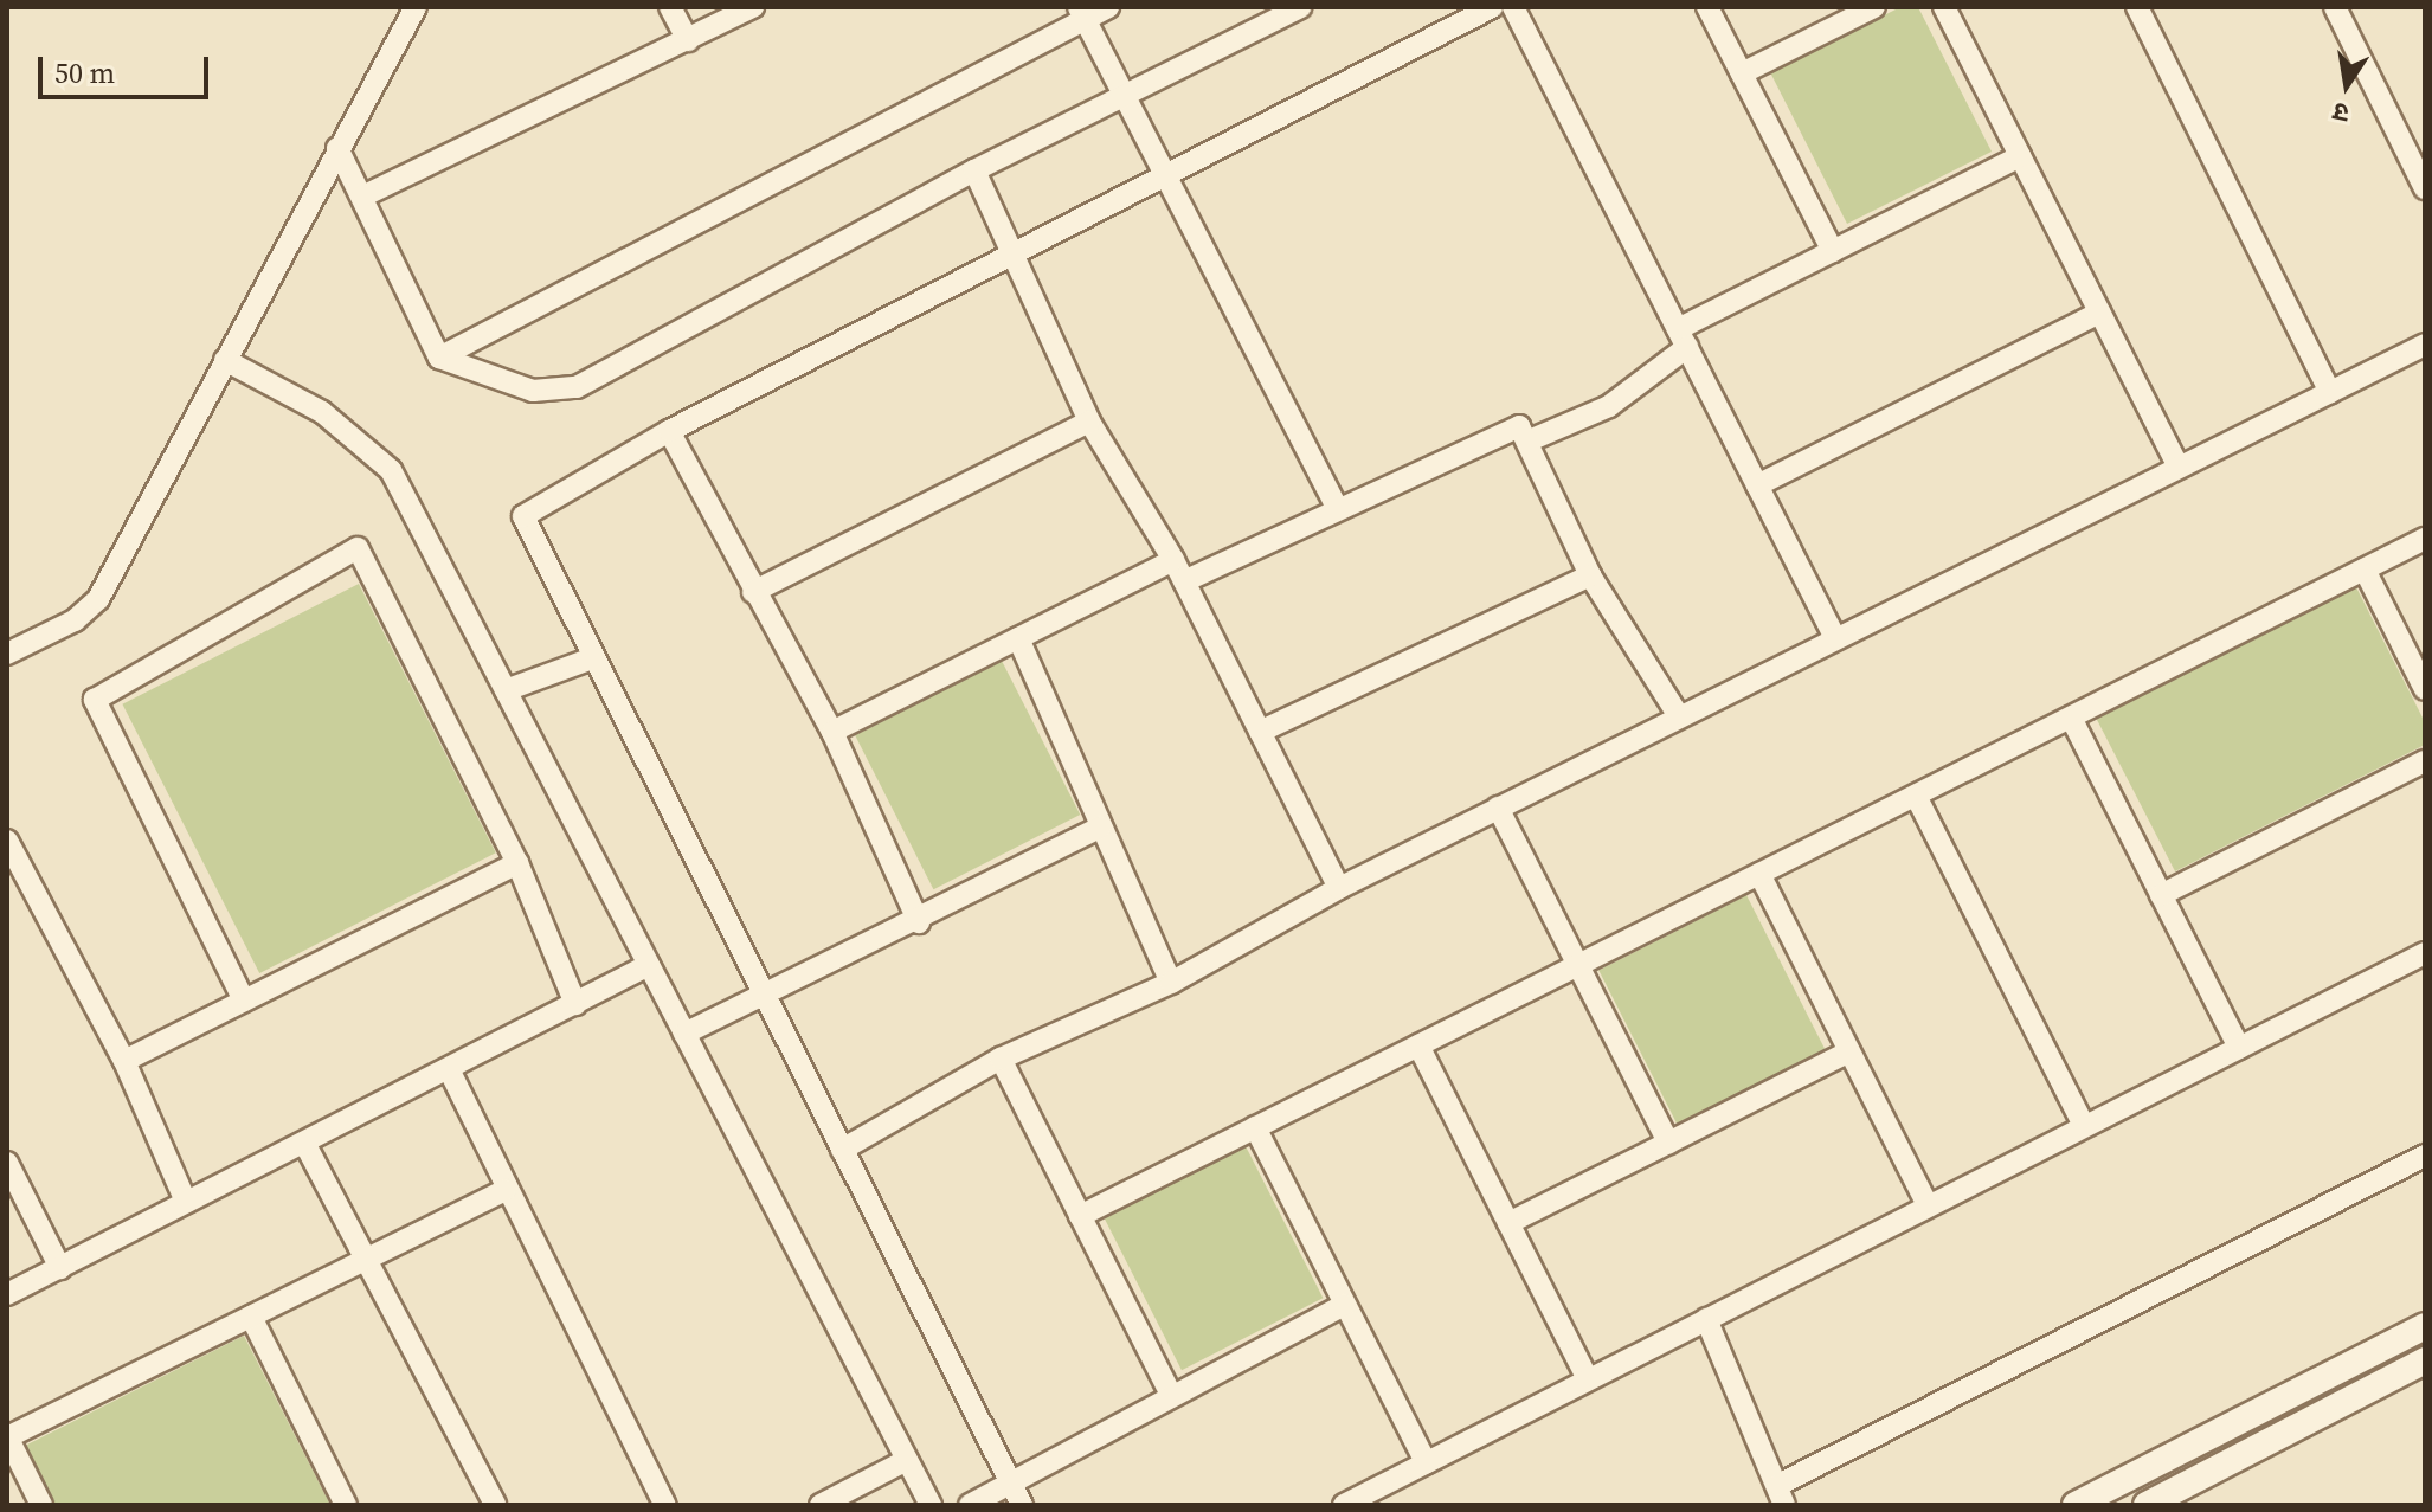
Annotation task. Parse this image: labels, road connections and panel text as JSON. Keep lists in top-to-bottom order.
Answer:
{
  "scale_bar": "50 m",
  "north": "bottom"
}
